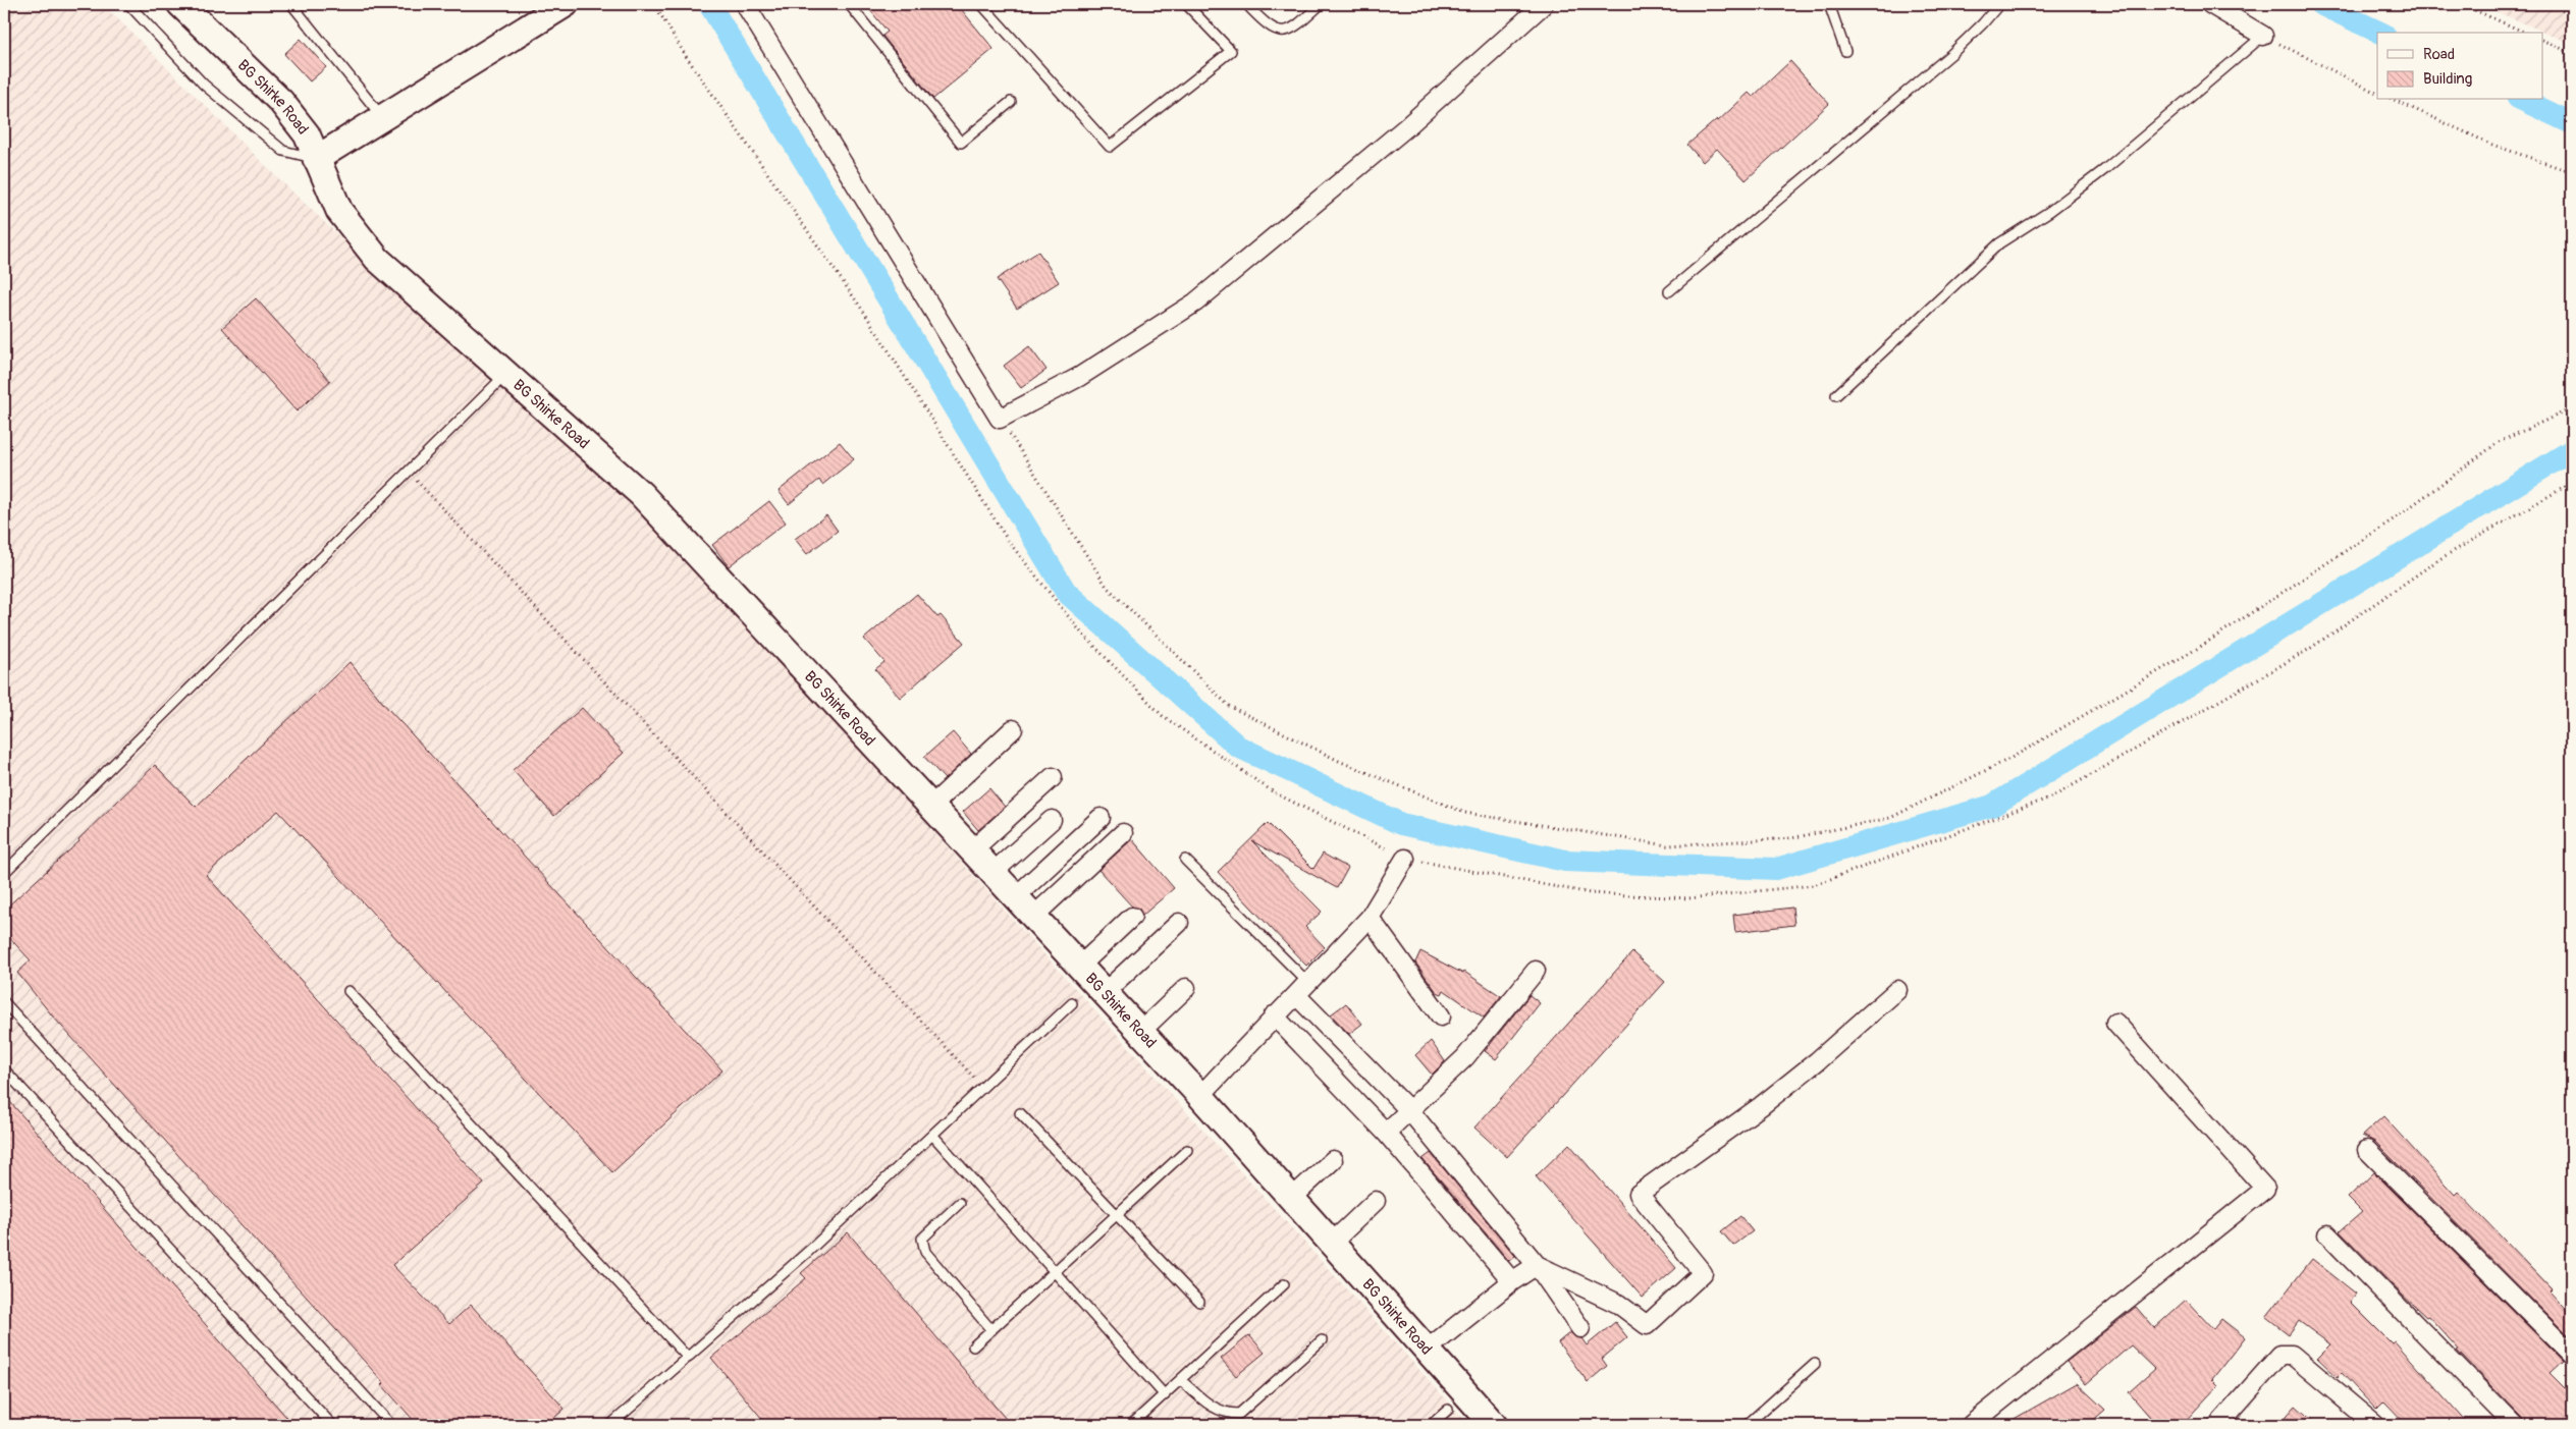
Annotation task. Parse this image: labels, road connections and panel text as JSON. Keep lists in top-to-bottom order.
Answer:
{
  "streets": {
    "street": ["BG Shirke Road"]
  },
  "legend": ["Road", "Building"]
}
